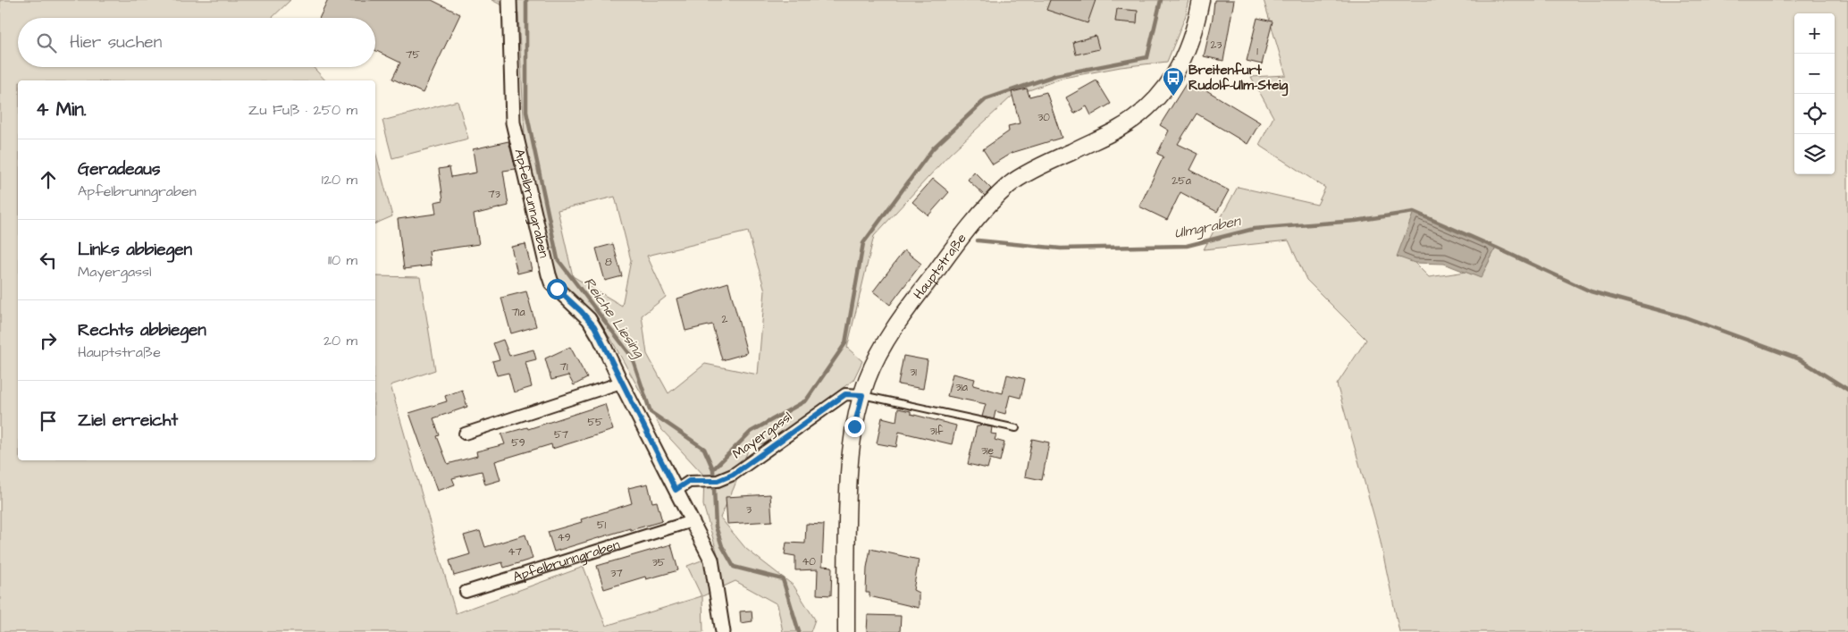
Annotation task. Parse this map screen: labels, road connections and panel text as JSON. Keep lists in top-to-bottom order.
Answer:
{
  "streets": {
    "main road": ["Hauptstraße"],
    "street": ["Apfelbrunngraben", "Mayergassl"]
  },
  "crossings": [
    ["Apfelbrunngraben", "Mayergassl"],
    ["Hauptstraße", "Mayergassl"]
  ],
  "water": ["Ulmgraben", "Reiche Liesing"],
  "places": {
    "bus stop": ["Breitenfurt Rudolf-Ulm-Steig"]
  },
  "house_numbers": [
    "23",
    "1",
    "75",
    "30",
    "25a",
    "73",
    "8",
    "71a",
    "2",
    "71",
    "31",
    "31a",
    "55",
    "31f",
    "57",
    "59",
    "31e",
    "3",
    "51",
    "49",
    "47",
    "40",
    "35",
    "37"
  ],
  "page": {
    "map_buttons": ["+", "−"],
    "search": "Hier suchen",
    "heading": ["4 Min.", "Zu Fuß · 250 m"],
    "list": [
      ["Geradeaus", "Apfelbrunngraben", "120 m"],
      ["Links abbiegen", "Mayergassl", "110 m"],
      ["Rechts abbiegen", "Hauptstraße", "20 m"],
      "Ziel erreicht"
    ]
  }
}
